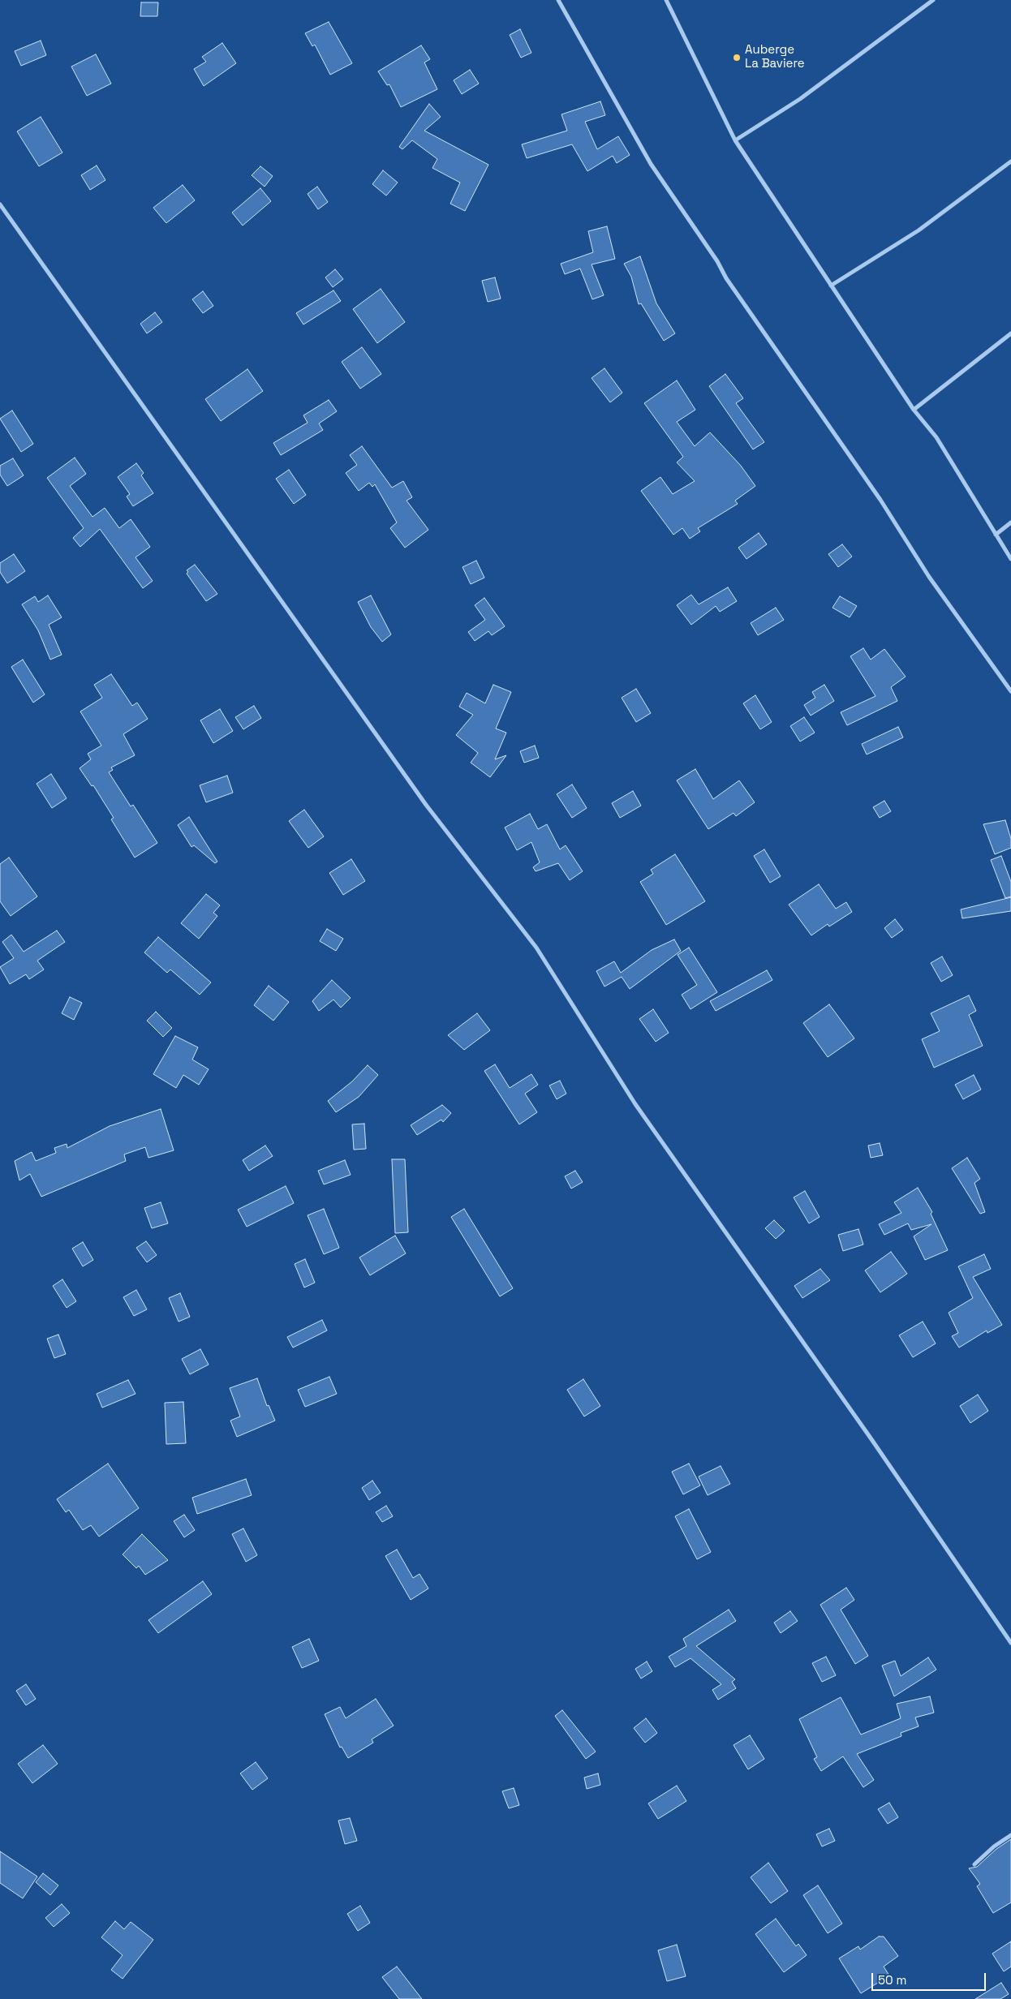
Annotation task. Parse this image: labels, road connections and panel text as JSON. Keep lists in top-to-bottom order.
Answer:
{
  "places": ["Auberge La Baviere"],
  "scale_bar": "50 m"
}
